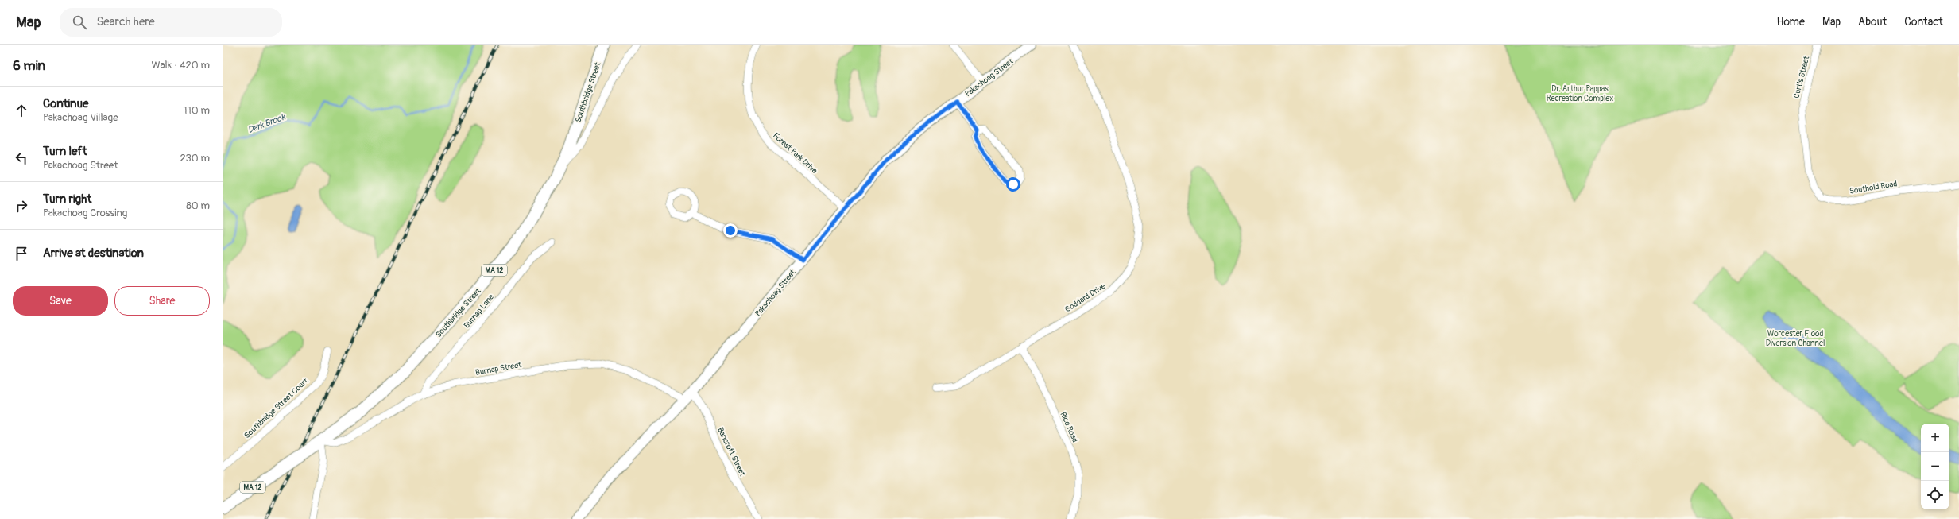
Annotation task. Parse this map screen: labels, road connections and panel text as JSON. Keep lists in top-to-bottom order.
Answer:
{
  "streets": {
    "main road": ["Southbridge Street", "MA 12"],
    "street": [
      "Pakachoag Street",
      "Curtis Street",
      "Forest Park Drive",
      "Southold Road",
      "Goddard Drive",
      "Burnap Lane",
      "Burnap Street",
      "Southbridge Street Court",
      "Rice Road",
      "Bancroft Street"
    ]
  },
  "crossings": [
    ["Pakachoag Street", "Forest Park Drive"],
    ["Pakachoag Street", "Burnap Street"],
    ["Pakachoag Street", "Bancroft Street"],
    ["Curtis Street", "Southold Road"],
    ["Southbridge Street", "Burnap Street"],
    ["Goddard Drive", "Rice Road"],
    ["Burnap Lane", "Burnap Street"]
  ],
  "water": ["Dark Brook"],
  "parks": ["Dr. Arthur Pappas Recreation Complex", "Worcester Flood Diversion Channel"],
  "page": {
    "header": "Map",
    "search": "Search here",
    "nav": [
      "Home",
      "Map",
      "About",
      "Contact"
    ],
    "heading": ["6 min", "Walk · 420 m"],
    "list": [
      ["Continue", "Pakachoag Village", "110 m"],
      ["Turn left", "Pakachoag Street", "230 m"],
      ["Turn right", "Pakachoag Crossing", "80 m"],
      "Arrive at destination"
    ],
    "buttons": ["Save", "Share"],
    "map_buttons": ["+", "−"]
  }
}
